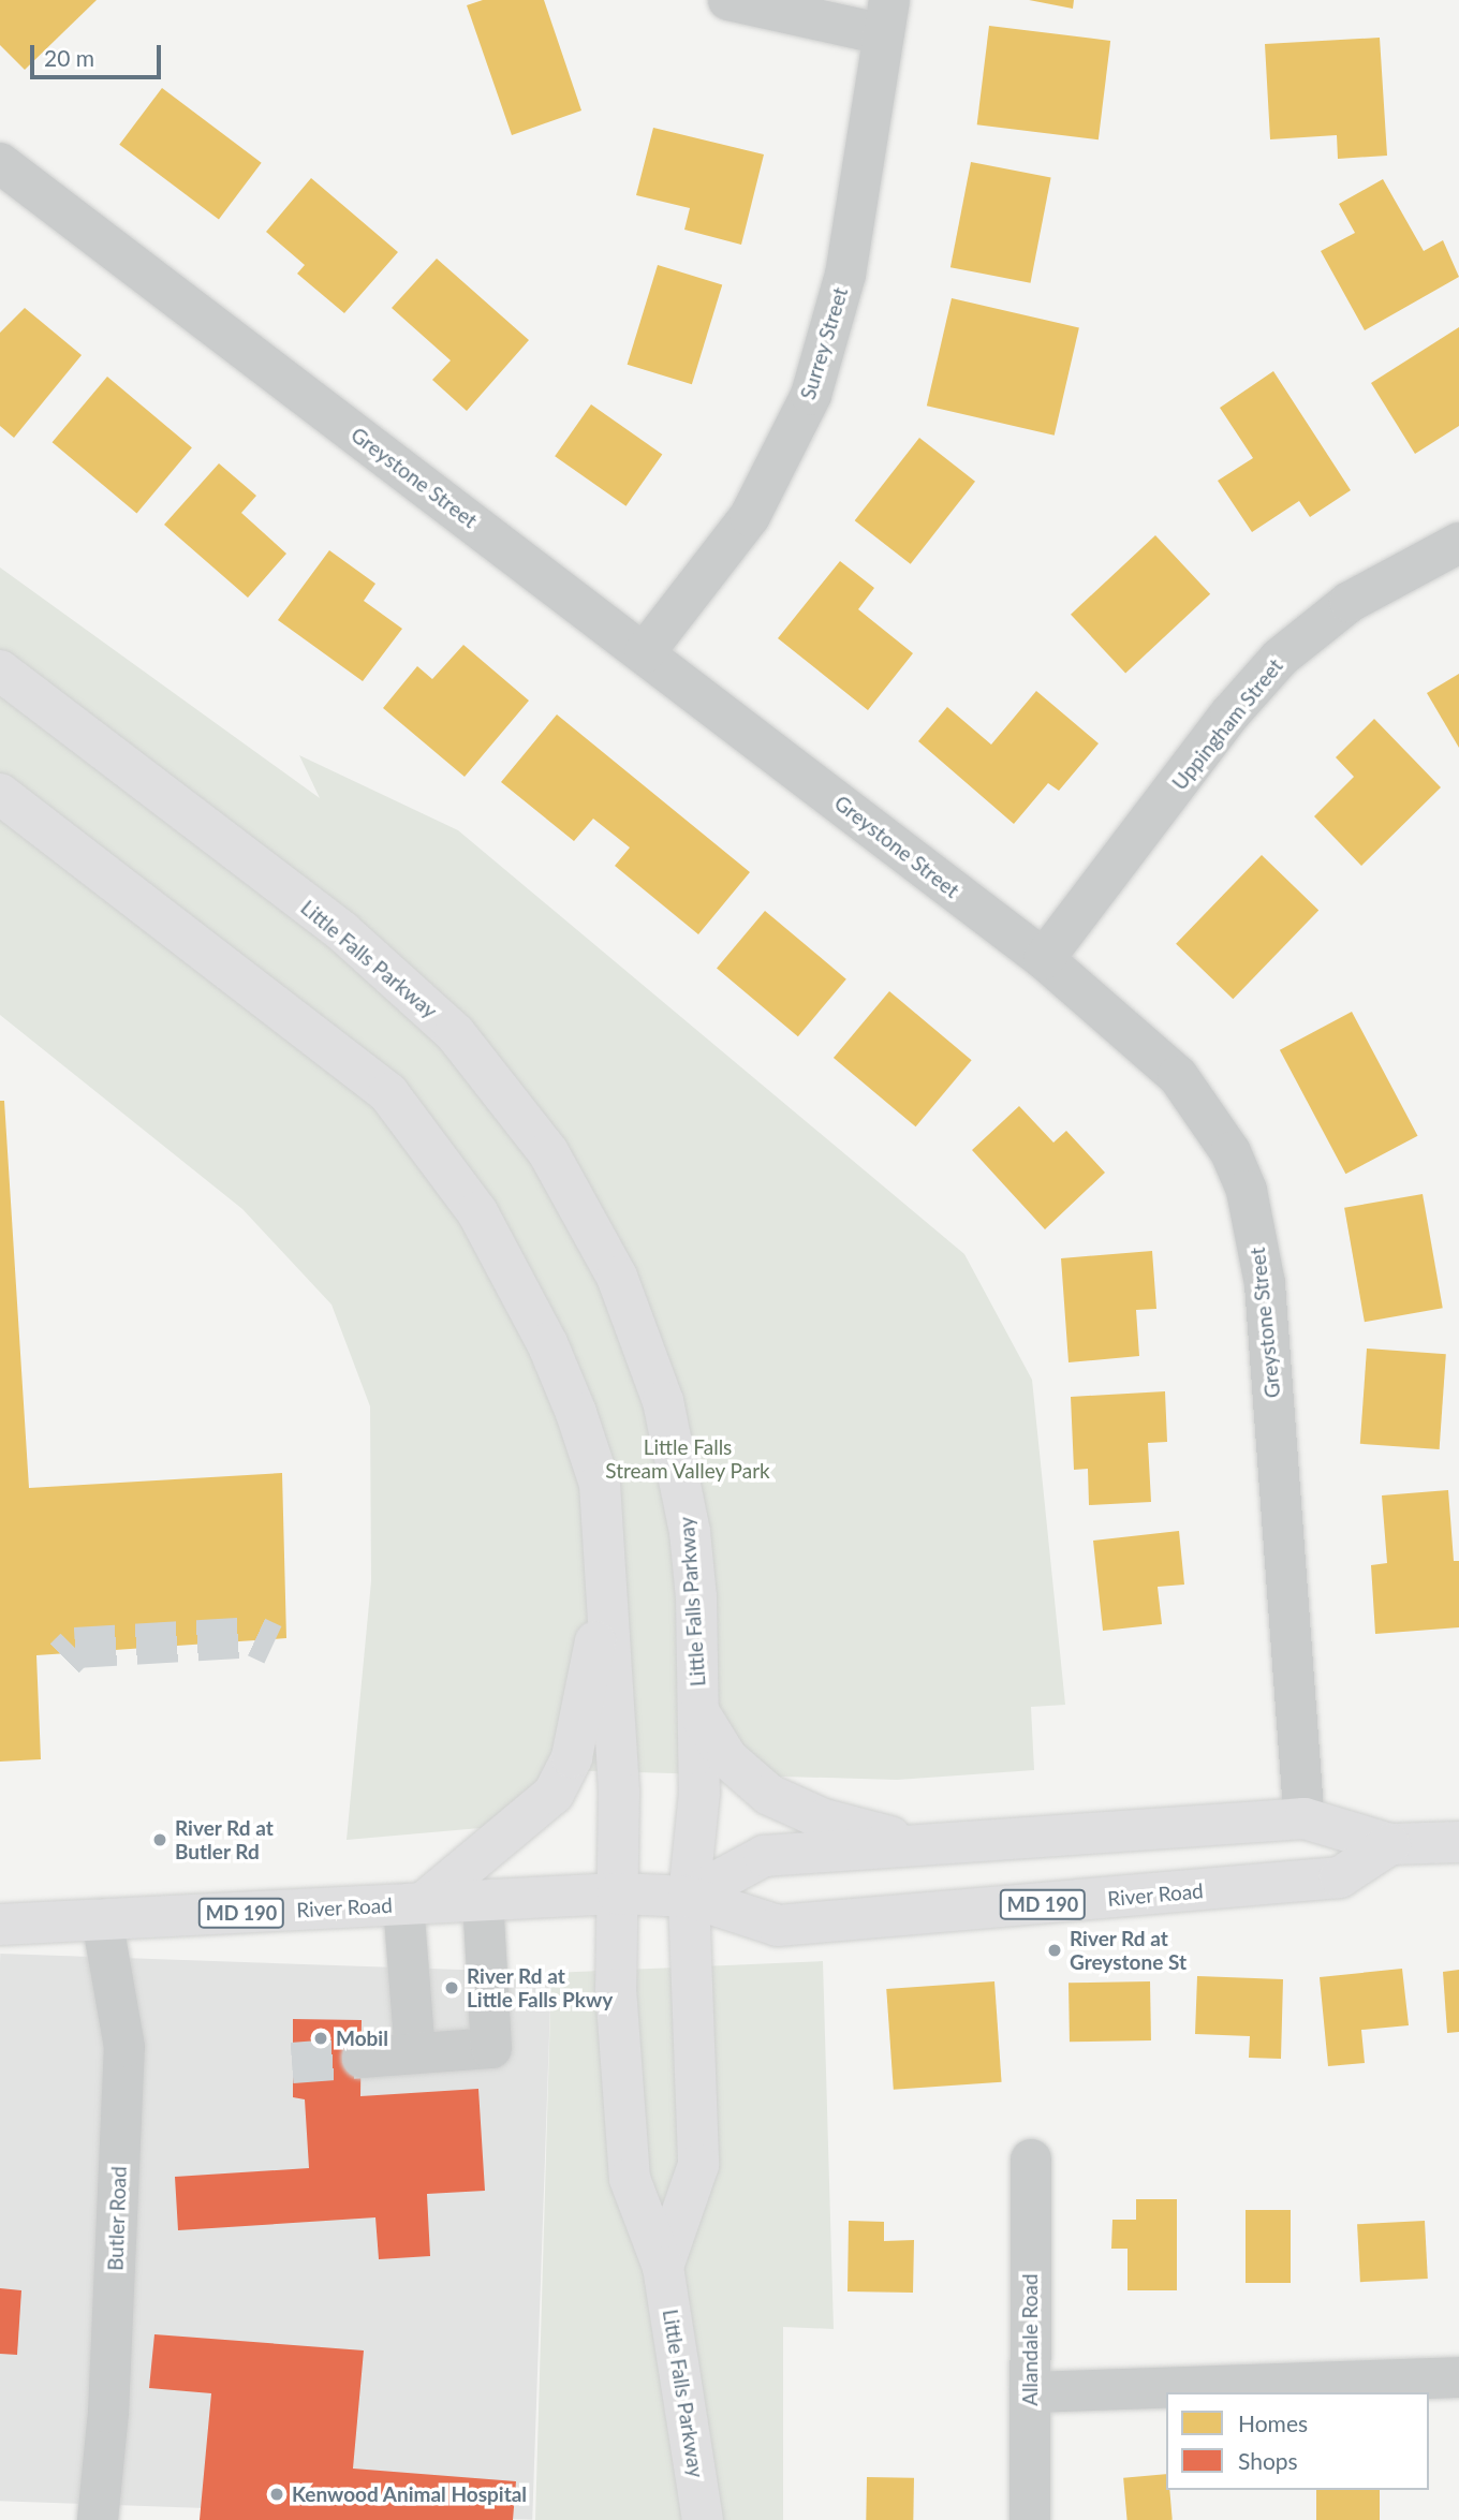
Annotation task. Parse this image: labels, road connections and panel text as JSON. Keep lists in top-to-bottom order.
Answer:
{
  "streets": {
    "main road": ["Little Falls Parkway", "River Road", "MD 190"],
    "street": [
      "Surrey Street",
      "Greystone Street",
      "Uppingham Street",
      "Butler Road",
      "Allandale Road"
    ]
  },
  "crossings": [
    ["Surrey Street", "Greystone Street"],
    ["Greystone Street", "Uppingham Street"],
    ["Little Falls Parkway", "River Road"],
    ["River Road", "Butler Road"]
  ],
  "parks": ["Little Falls Stream Valley Park"],
  "places": [
    "River Rd at Butler Rd",
    "River Rd at Greystone St",
    "River Rd at Little Falls Pkwy",
    "Mobil",
    "Kenwood Animal Hospital"
  ],
  "legend": ["Homes", "Shops"],
  "scale_bar": "20 m"
}
